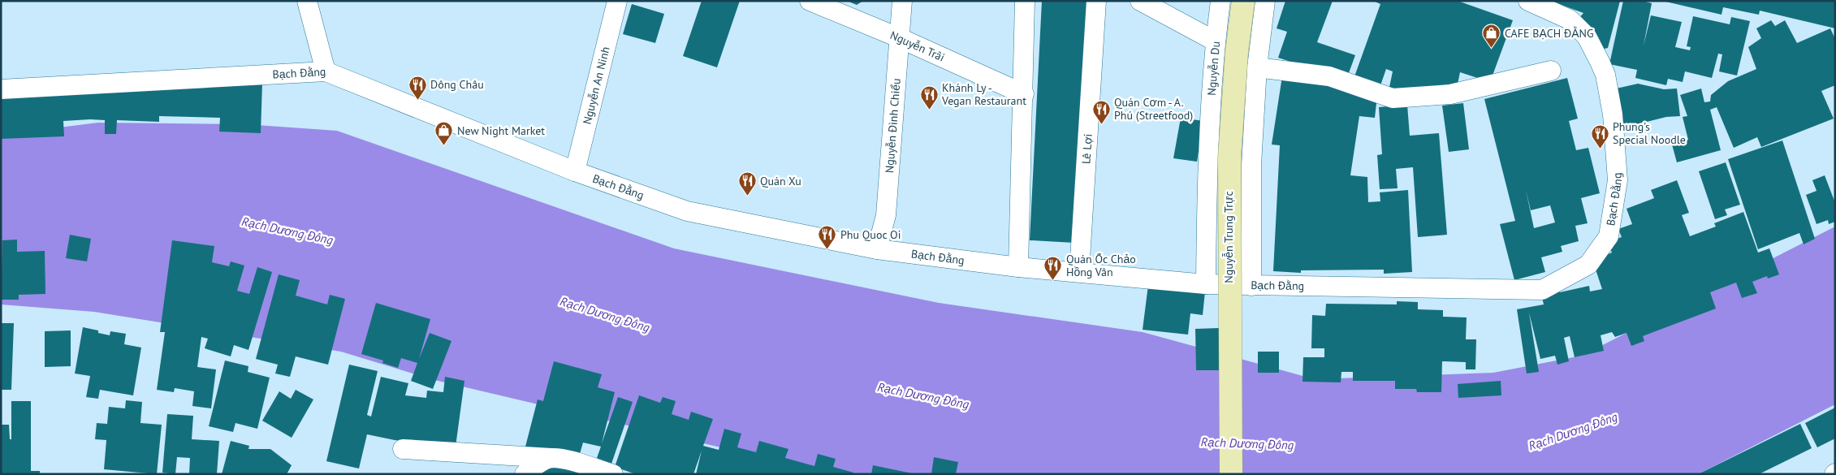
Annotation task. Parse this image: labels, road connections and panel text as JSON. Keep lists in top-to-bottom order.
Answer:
{
  "streets": {
    "main road": ["Nguyễn Trung Trực"],
    "street": [
      "Nguyễn Trãi",
      "Nguyễn Du",
      "Bạch Đằng",
      "Nguyễn An Ninh",
      "Nguyễn Đình Chiểu",
      "Lê Lợi"
    ]
  },
  "crossings": [
    ["Nguyễn Trãi", "Nguyễn Đình Chiểu"],
    ["Nguyễn Du", "Nguyễn Trung Trực"],
    ["Bạch Đằng", "Nguyễn An Ninh"],
    ["Bạch Đằng", "Nguyễn Đình Chiểu"],
    ["Bạch Đằng", "Lê Lợi"],
    ["Bạch Đằng", "Nguyễn Trung Trực"]
  ],
  "water": ["Rạch Dương Đông"],
  "places": {
    "shop": ["CAFE BẠCH ĐẰNG", "New Night Market"],
    "restaurant": [
      "Dông Châu",
      "Khánh Ly - Vegan Restaurant",
      "Quán Cơm - A. Phú (Streetfood)",
      "Phung’s Special Noodle",
      "Quán Xu",
      "Phu Quoc Oi",
      "Quán Ốc Chảo Hồng Vân"
    ]
  }
}
